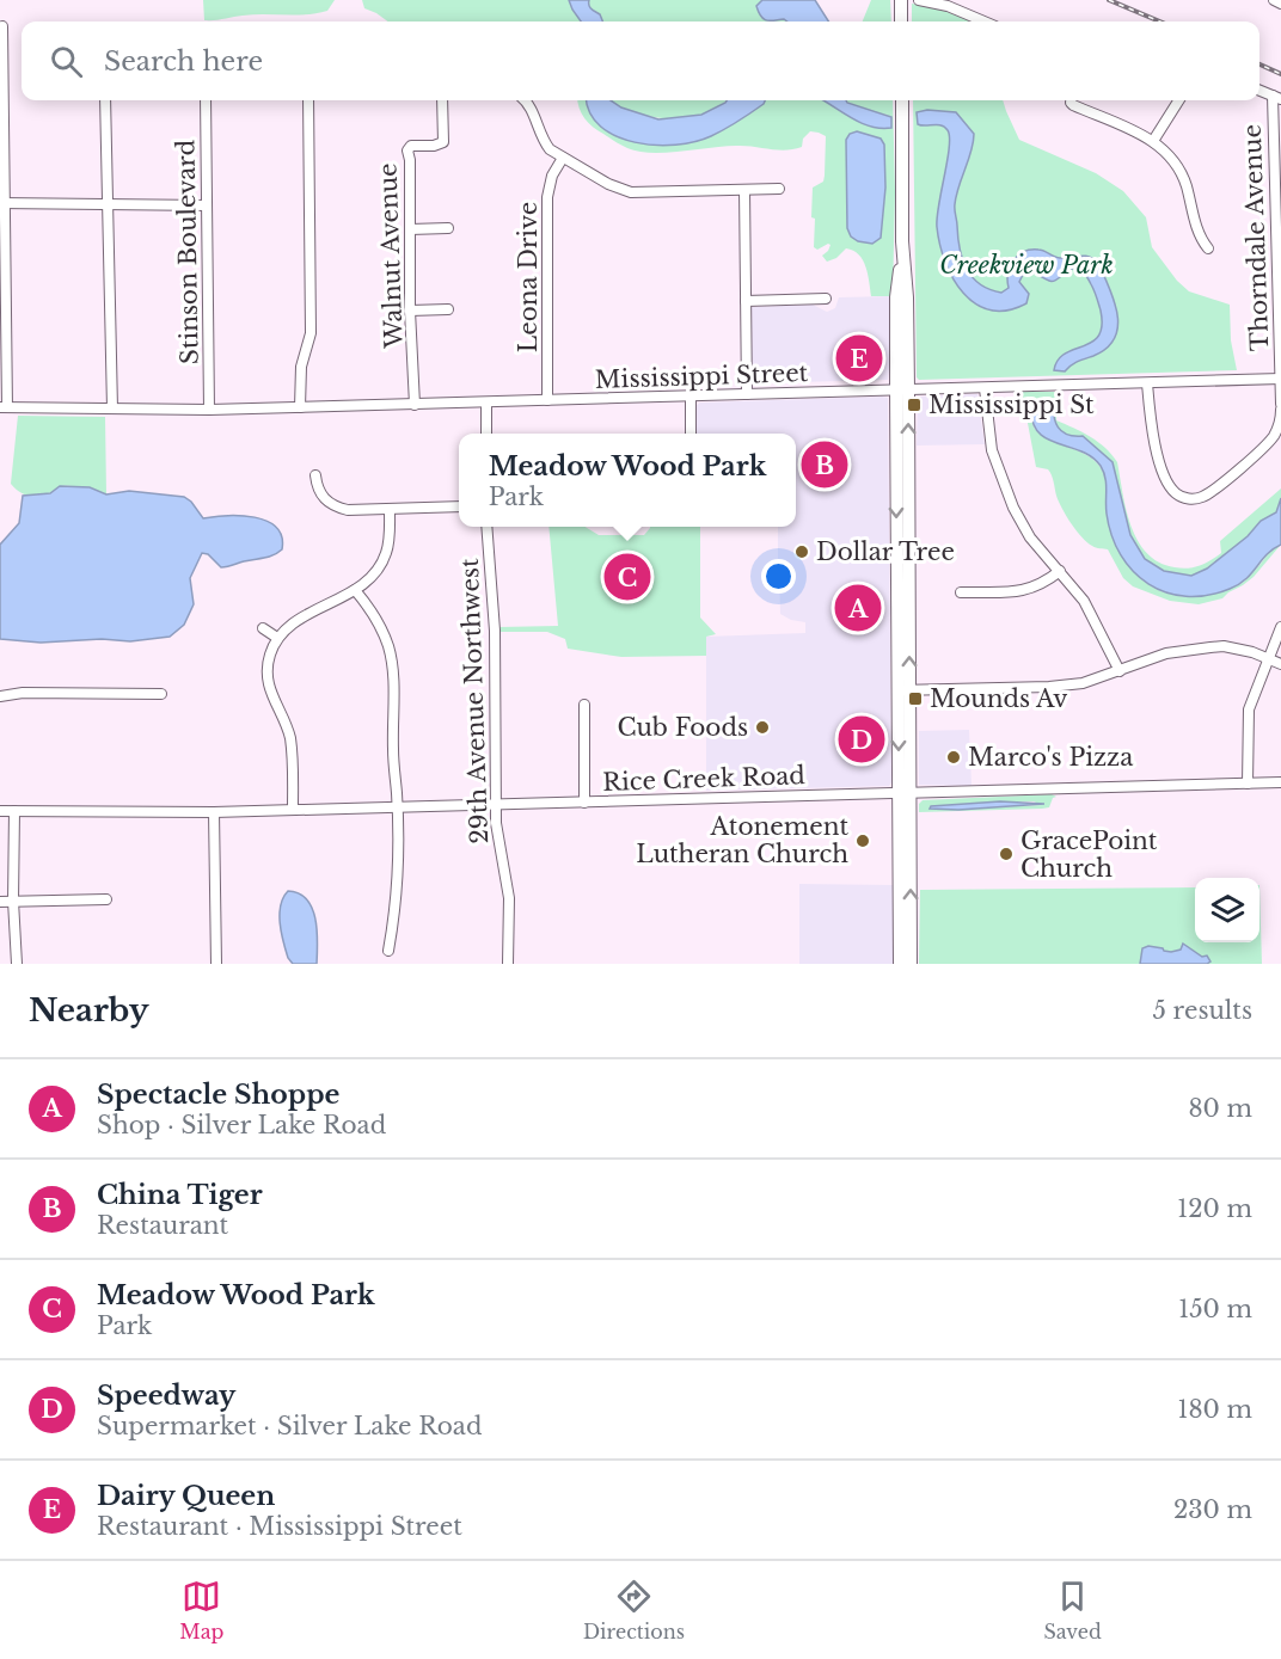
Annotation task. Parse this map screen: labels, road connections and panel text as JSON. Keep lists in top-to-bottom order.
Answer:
{
  "streets": {
    "street": [
      "Thorndale Avenue",
      "Stinson Boulevard",
      "Walnut Avenue",
      "Leona Drive",
      "Mississippi Street",
      "29th Avenue Northwest",
      "Rice Creek Road"
    ]
  },
  "crossings": [
    ["Thorndale Avenue", "Mississippi Street"],
    ["Stinson Boulevard", "Mississippi Street"],
    ["Walnut Avenue", "Mississippi Street"],
    ["Leona Drive", "Mississippi Street"],
    ["29th Avenue Northwest", "Rice Creek Road"]
  ],
  "parks": ["Creekview Park"],
  "places": {
    "transit": ["Mississippi St", "Mounds Av"],
    "other": [
      "Dollar Tree",
      "Cub Foods",
      "Marco's Pizza",
      "Atonement Lutheran Church",
      "GracePoint Church"
    ]
  },
  "page": {
    "search": "Search here",
    "pins": [
      "E",
      "B",
      "C",
      "A",
      "D"
    ],
    "popup": ["Meadow Wood Park", "Park"],
    "heading": ["Nearby", "5 results"],
    "list": [
      {
        "mark": "A",
        "name": "Spectacle Shoppe",
        "note": "Shop · Silver Lake Road",
        "value": "80 m"
      },
      {
        "mark": "B",
        "name": "China Tiger",
        "note": "Restaurant",
        "value": "120 m"
      },
      {
        "mark": "C",
        "name": "Meadow Wood Park",
        "note": "Park",
        "value": "150 m"
      },
      {
        "mark": "D",
        "name": "Speedway",
        "note": "Supermarket · Silver Lake Road",
        "value": "180 m"
      },
      {
        "mark": "E",
        "name": "Dairy Queen",
        "note": "Restaurant · Mississippi Street",
        "value": "230 m"
      }
    ],
    "nav": ["Map", "Directions", "Saved"]
  }
}
